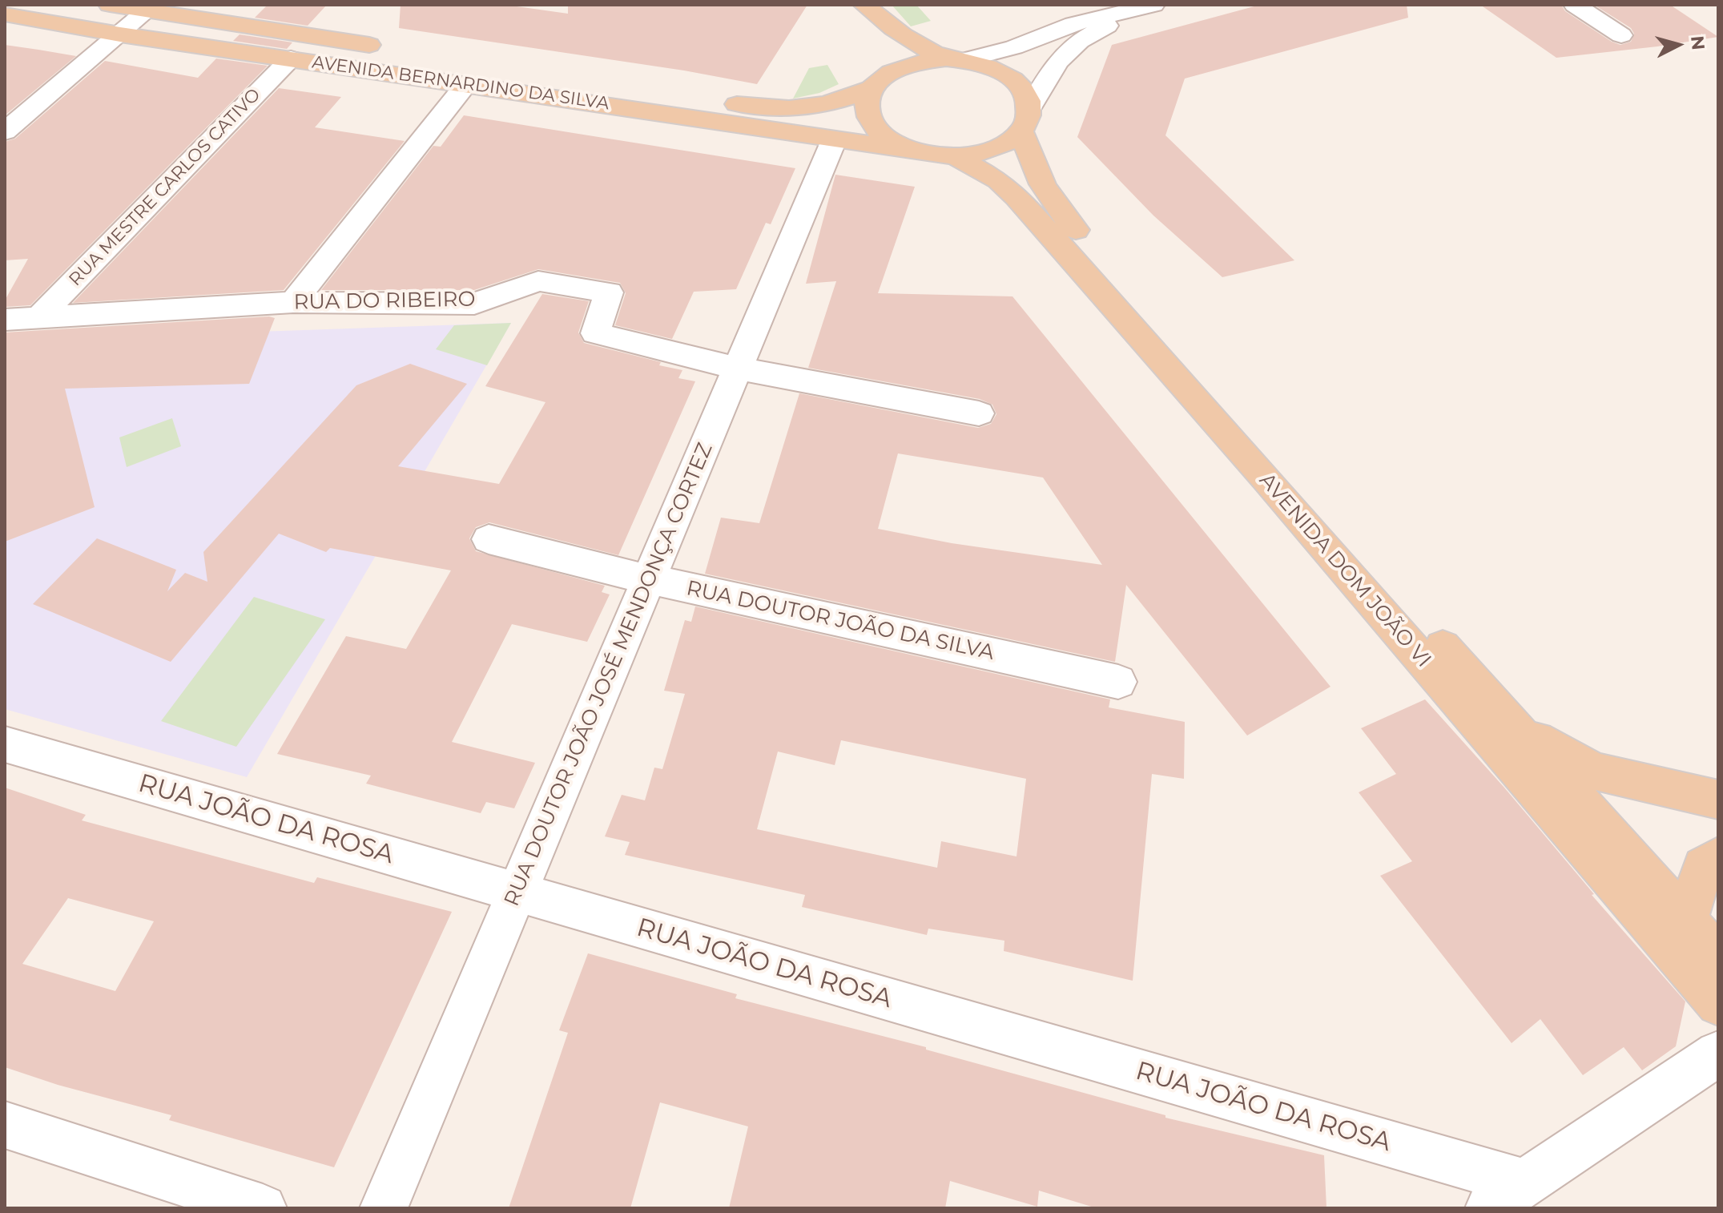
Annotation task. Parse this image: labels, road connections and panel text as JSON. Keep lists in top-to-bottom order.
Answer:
{
  "streets": {
    "main road": ["AVENIDA BERNARDINO DA SILVA", "AVENIDA DOM JOÃO VI"],
    "street": [
      "RUA MESTRE CARLOS CATIVO",
      "RUA DO RIBEIRO",
      "RUA DOUTOR JOÃO DA SILVA",
      "RUA DOUTOR JOÃO JOSÉ MENDONÇA CORTEZ",
      "RUA JOÃO DA ROSA"
    ]
  },
  "crossings": [
    ["AVENIDA BERNARDINO DA SILVA", "RUA MESTRE CARLOS CATIVO"],
    ["AVENIDA BERNARDINO DA SILVA", "AVENIDA DOM JOÃO VI"],
    ["AVENIDA BERNARDINO DA SILVA", "RUA DOUTOR JOÃO JOSÉ MENDONÇA CORTEZ"],
    ["RUA MESTRE CARLOS CATIVO", "RUA DO RIBEIRO"],
    ["RUA DO RIBEIRO", "RUA DOUTOR JOÃO JOSÉ MENDONÇA CORTEZ"],
    ["RUA DOUTOR JOÃO DA SILVA", "RUA DOUTOR JOÃO JOSÉ MENDONÇA CORTEZ"],
    ["RUA DOUTOR JOÃO JOSÉ MENDONÇA CORTEZ", "RUA JOÃO DA ROSA"]
  ],
  "north": "right"
}
